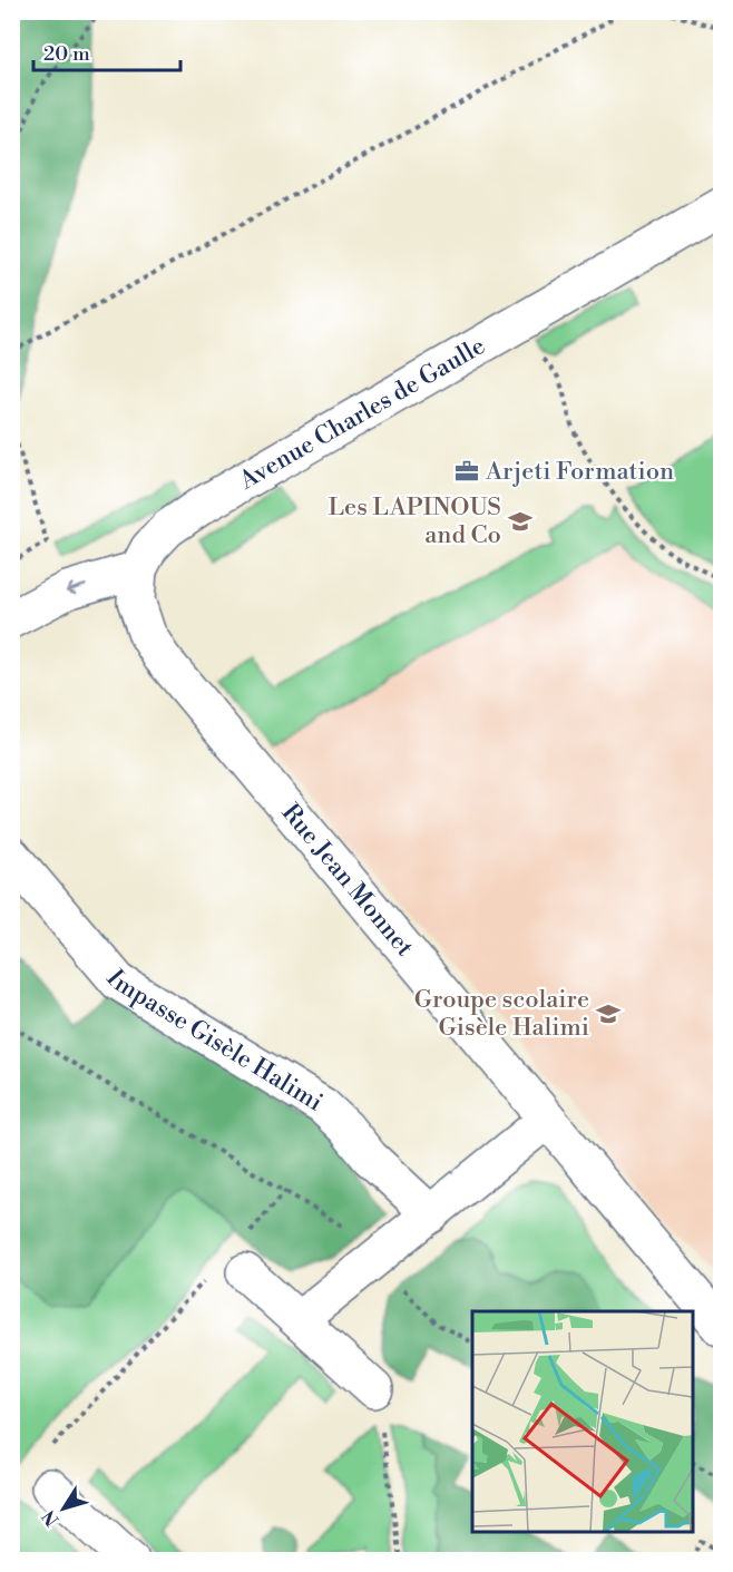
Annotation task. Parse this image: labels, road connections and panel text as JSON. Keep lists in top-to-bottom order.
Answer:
{
  "streets": {
    "street": ["Avenue Charles de Gaulle", "Rue Jean Monnet", "Impasse Gisèle Halimi"]
  },
  "crossings": [
    ["Avenue Charles de Gaulle", "Rue Jean Monnet"]
  ],
  "places": {
    "office": ["Arjeti Formation"],
    "school or university": ["Les LAPINOUS and Co", "Groupe scolaire Gisèle Halimi"]
  },
  "scale_bar": "20 m",
  "north": "bottom left"
}
